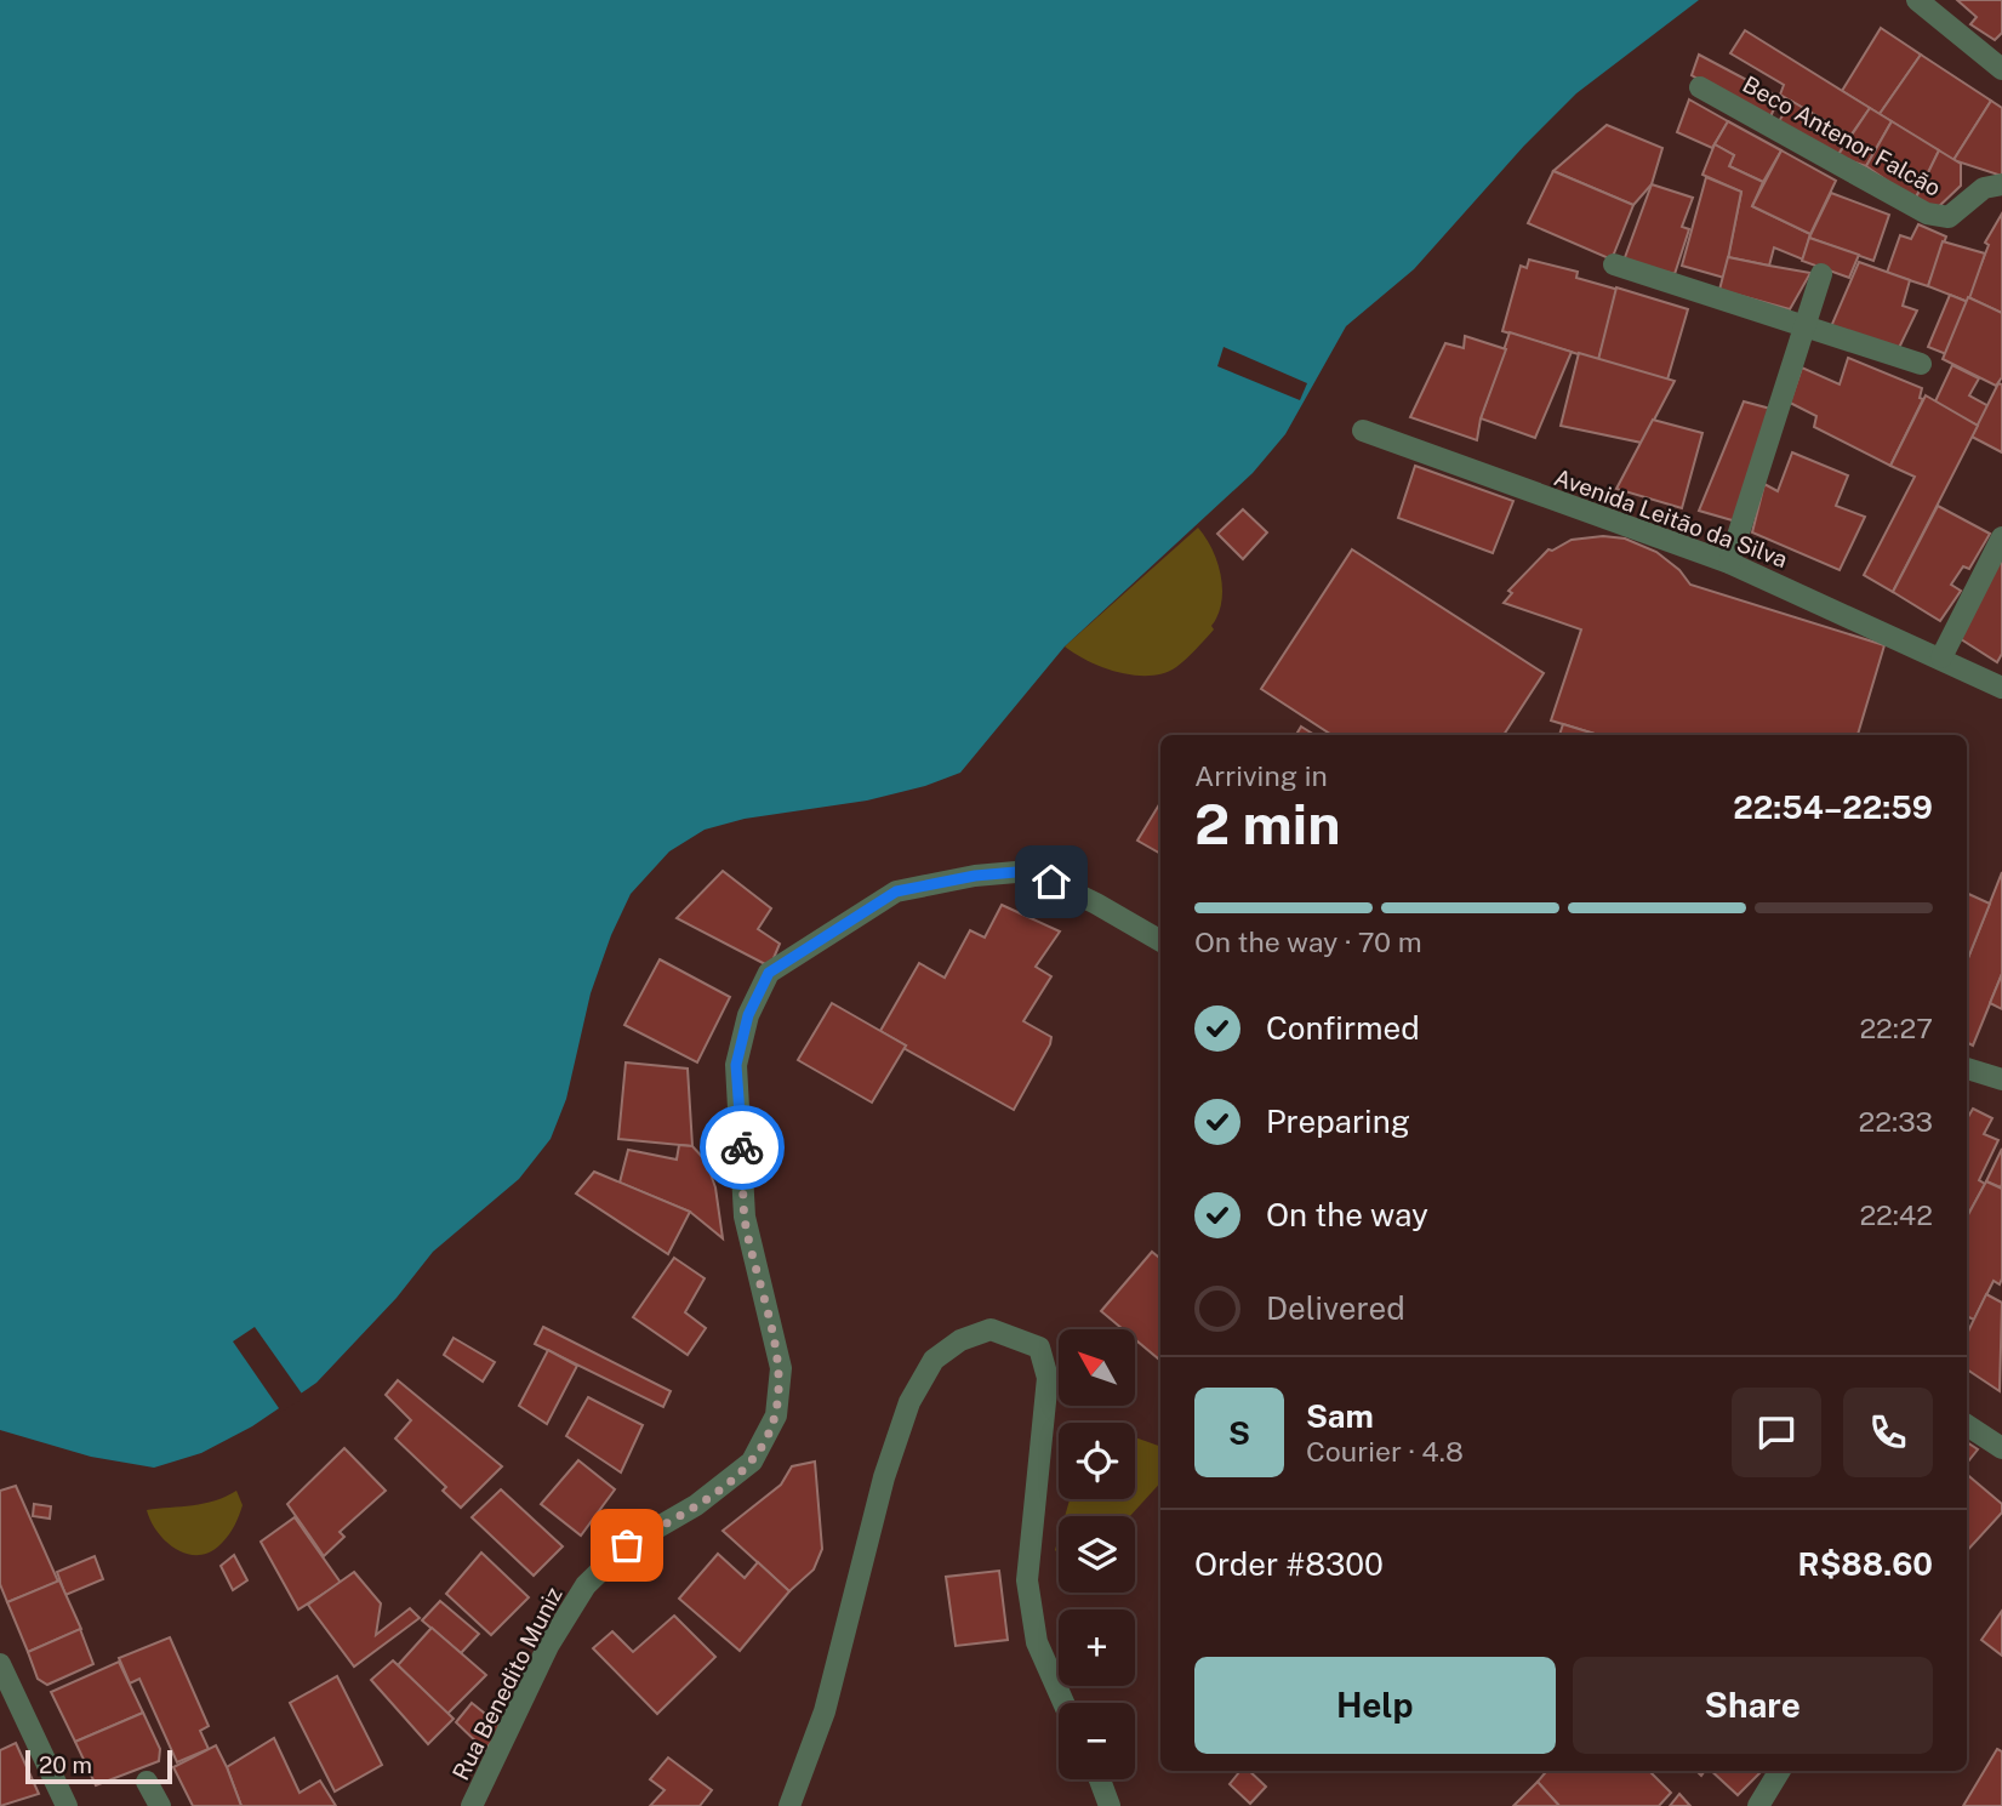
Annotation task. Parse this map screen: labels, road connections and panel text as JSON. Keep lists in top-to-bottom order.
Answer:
{
  "streets": {
    "street": ["Beco Antenor Falcão", "Avenida Leitão da Silva", "Rua Benedito Muniz"]
  },
  "scale_bar": "20 m",
  "north": "top left",
  "page": {
    "heading": ["2 min", "Arriving in", "22:54–22:59"],
    "panel": [
      "Sam",
      "Courier · 4.8",
      "Order #8300",
      "R$88.60"
    ],
    "bar": "On the way · 70 m",
    "list": [
      ["Confirmed", "22:27"],
      ["Preparing", "22:33"],
      ["On the way", "22:42"],
      "Delivered"
    ],
    "map_buttons": ["+", "−"],
    "round": "S",
    "buttons": ["Help", "Share"],
    "scale": "20 m"
  }
}
